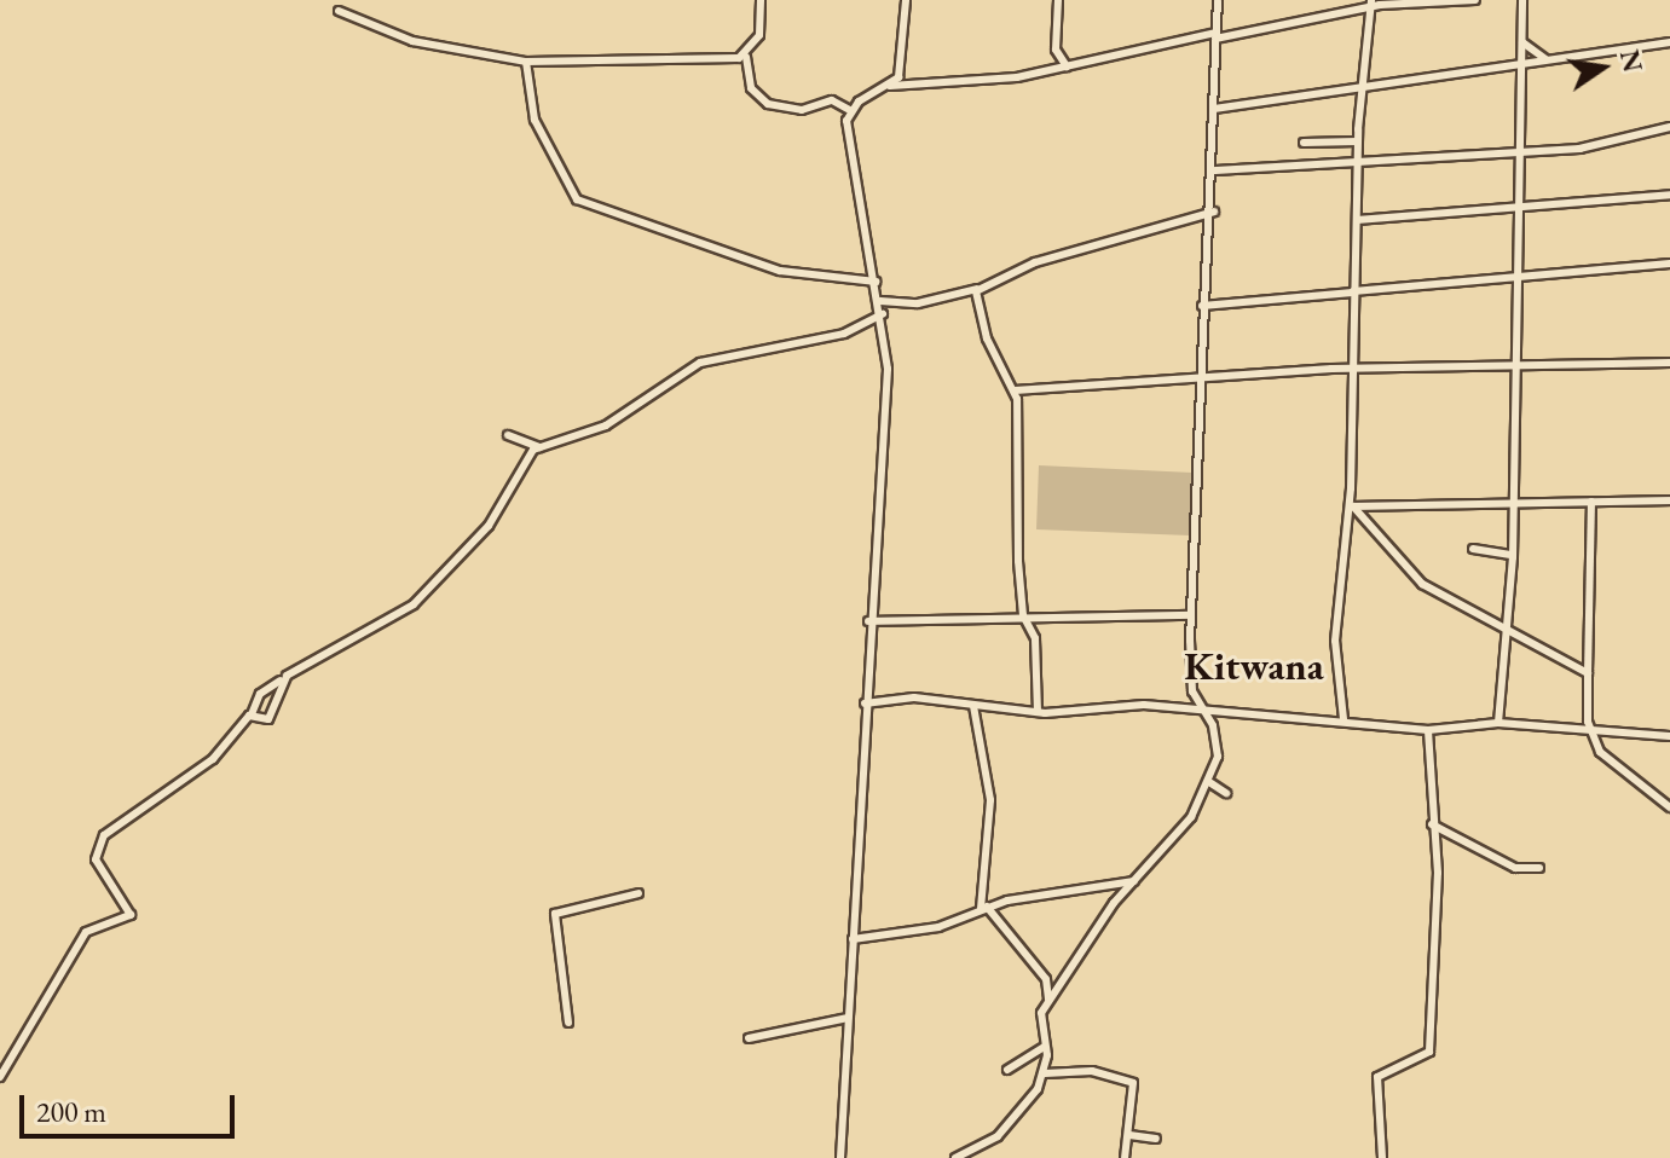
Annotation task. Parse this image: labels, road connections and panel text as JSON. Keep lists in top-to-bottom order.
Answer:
{
  "districts": ["Kitwana"],
  "scale_bar": "200 m",
  "north": "right"
}
